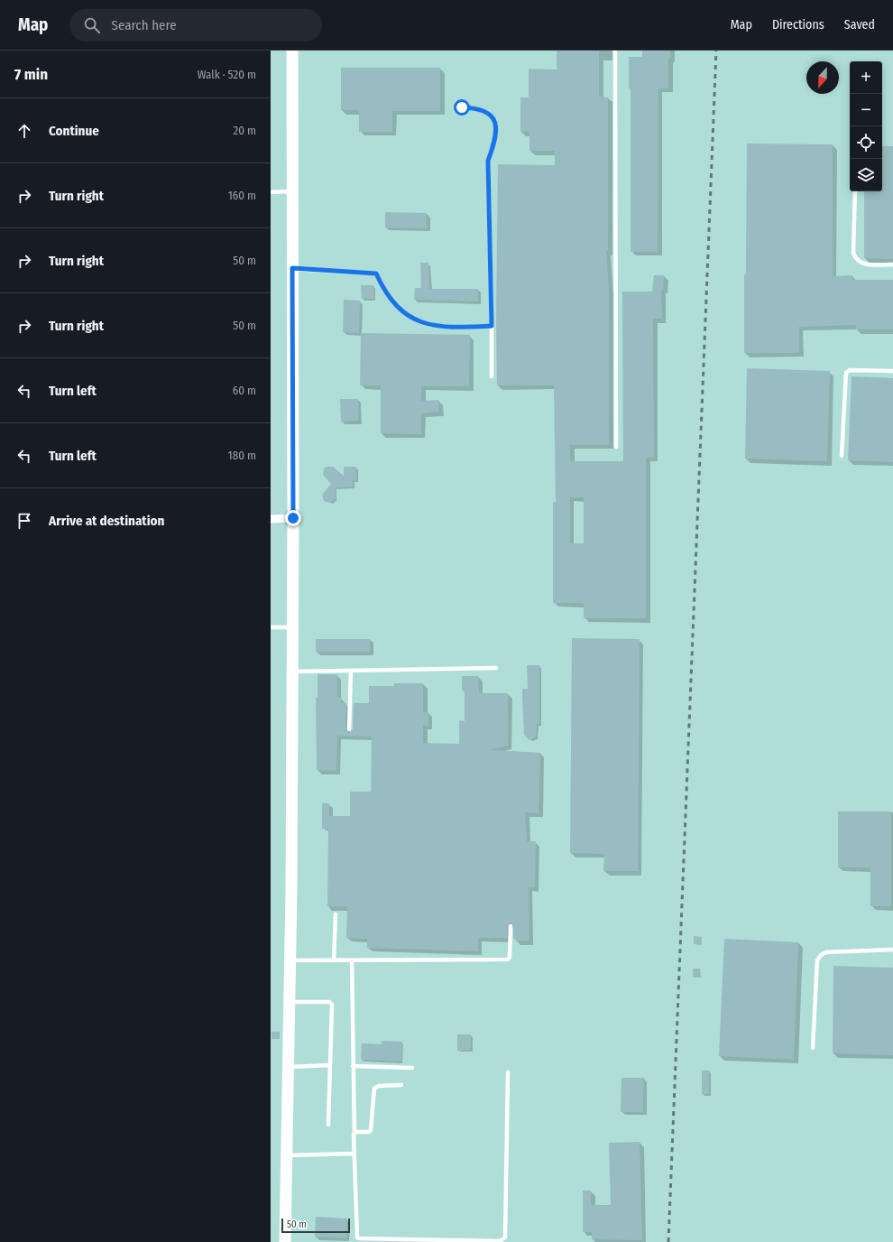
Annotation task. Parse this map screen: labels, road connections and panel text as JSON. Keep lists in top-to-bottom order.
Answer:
{
  "scale_bar": "50 m",
  "north": "bottom",
  "page": {
    "header": "Map",
    "search": "Search here",
    "nav": ["Map", "Directions", "Saved"],
    "heading": ["7 min", "Walk · 520 m"],
    "map_buttons": ["+", "−"],
    "list": [
      ["Continue", "20 m"],
      ["Turn right", "160 m"],
      ["Turn right", "50 m"],
      ["Turn right", "50 m"],
      ["Turn left", "60 m"],
      ["Turn left", "180 m"],
      "Arrive at destination"
    ],
    "scale": "50 m"
  }
}
